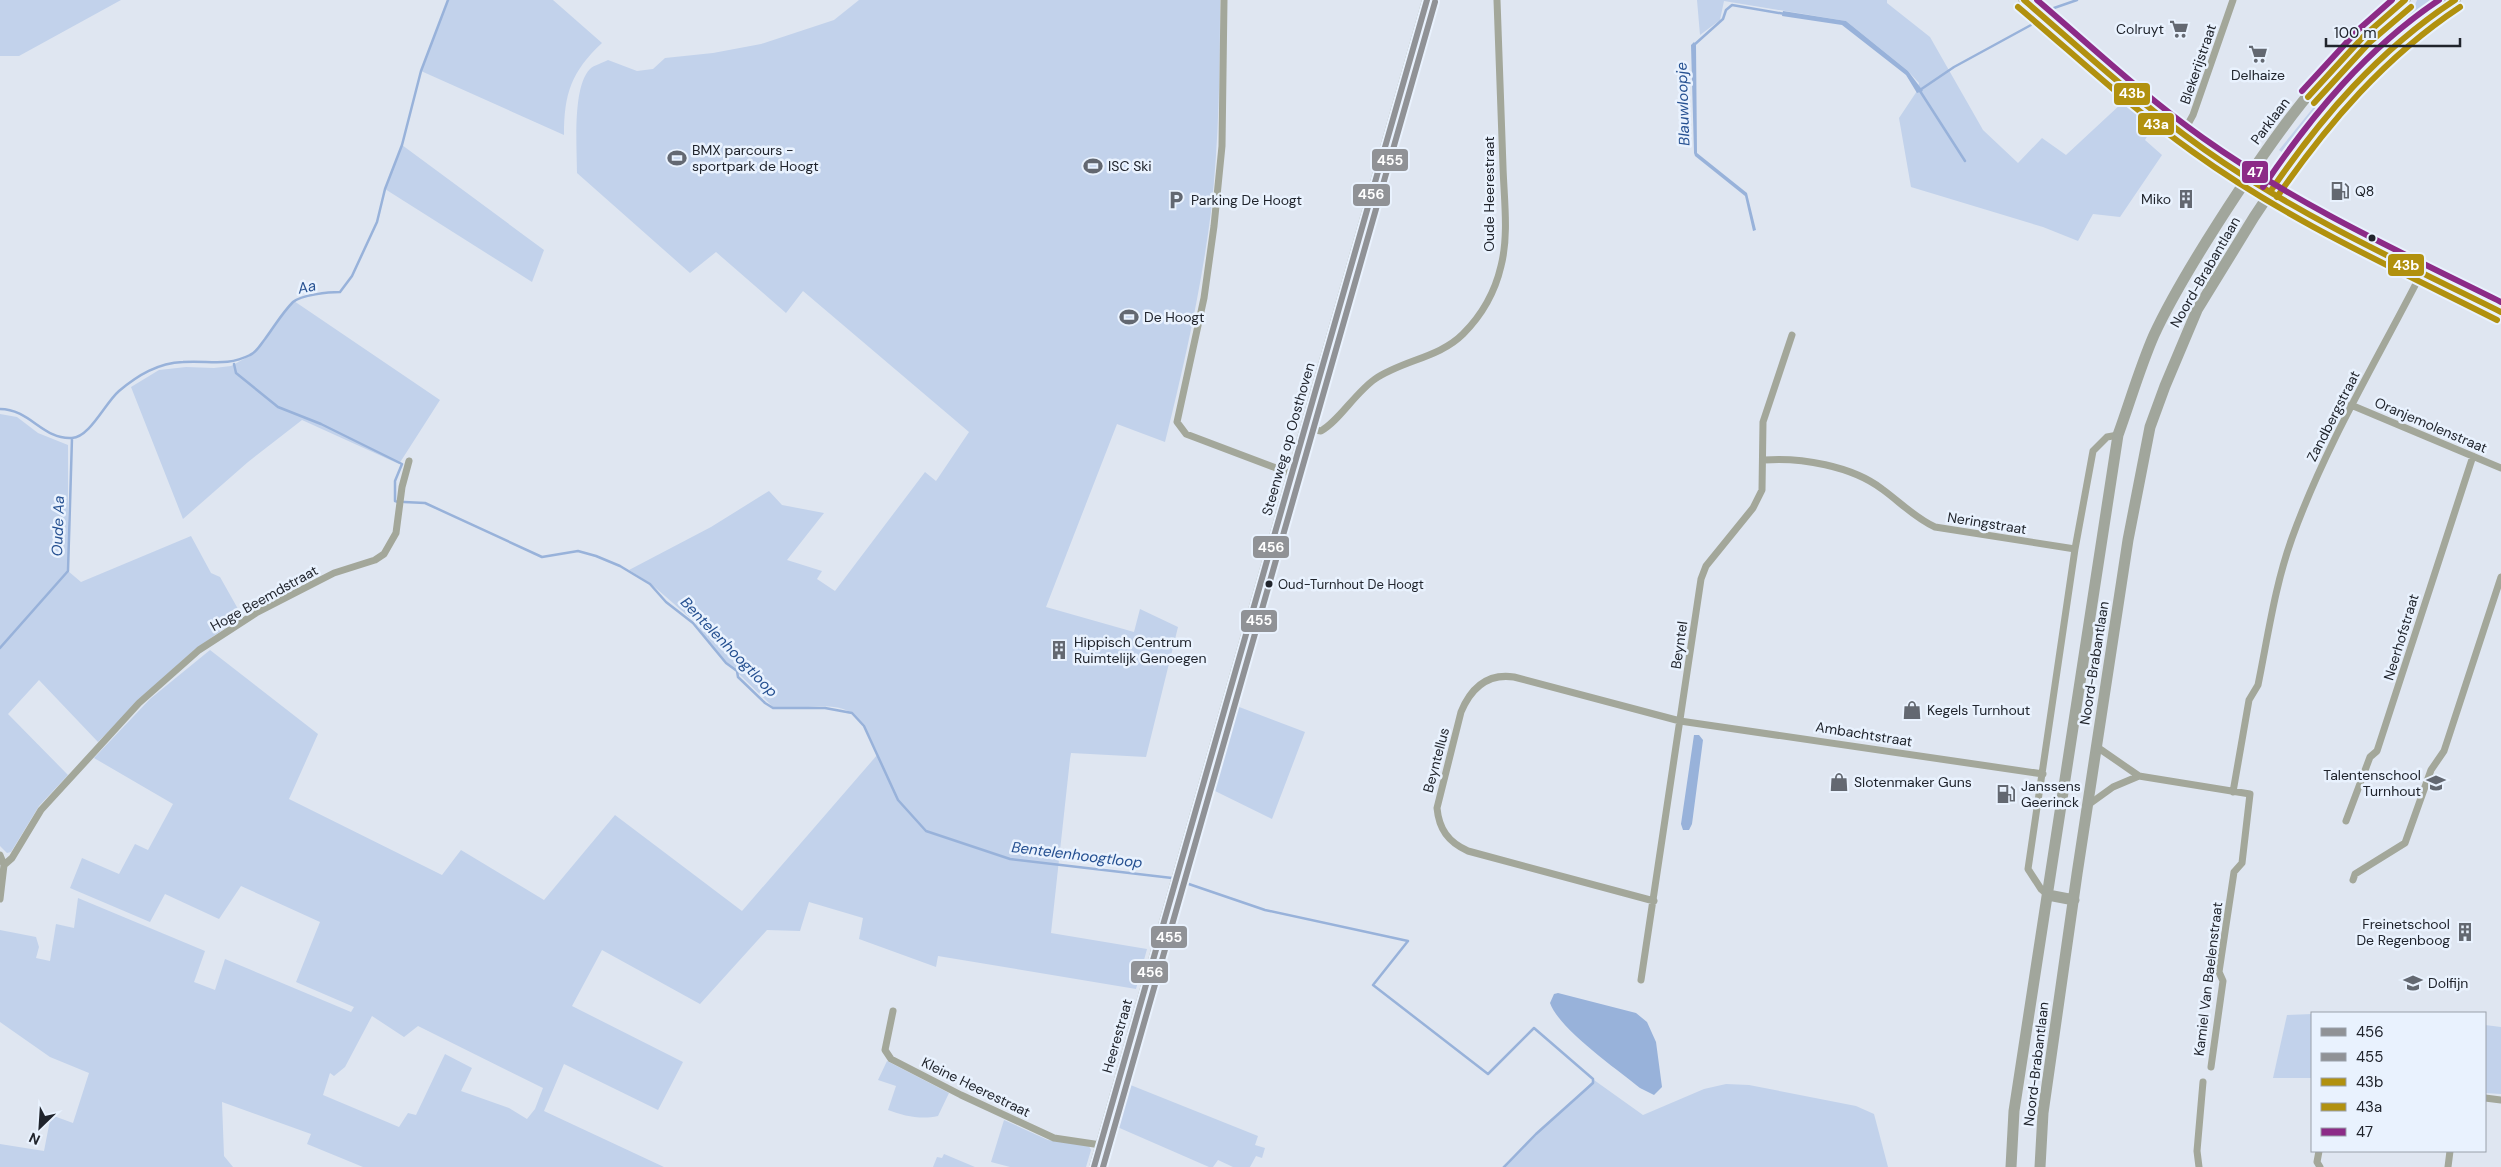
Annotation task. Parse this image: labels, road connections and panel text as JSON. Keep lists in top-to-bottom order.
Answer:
{
  "streets": {
    "main road": ["Parklaan", "Noord-Brabantlaan"],
    "street": [
      "Blekerijstraat",
      "Oude Heerestraat",
      "Zandbergstraat",
      "Oranjemolenstraat",
      "Steenweg op Oosthoven",
      "Neringstraat",
      "Hoge Beemdstraat",
      "Neerhofstraat",
      "Beyntel",
      "Ambachtstraat",
      "Beyntellus",
      "Kamiel Van Baelenstraat",
      "Heerestraat",
      "Kleine Heerestraat"
    ]
  },
  "crossings": [
    ["Parklaan", "Noord-Brabantlaan"],
    ["Oude Heerestraat", "Steenweg op Oosthoven"],
    ["Noord-Brabantlaan", "Kamiel Van Baelenstraat"],
    ["Zandbergstraat", "Oranjemolenstraat"],
    ["Zandbergstraat", "Kamiel Van Baelenstraat"],
    ["Oranjemolenstraat", "Neerhofstraat"],
    ["Steenweg op Oosthoven", "Heerestraat"],
    ["Neringstraat", "Beyntel"],
    ["Beyntel", "Ambachtstraat"],
    ["Beyntel", "Beyntellus"],
    ["Ambachtstraat", "Beyntellus"],
    ["Heerestraat", "Kleine Heerestraat"]
  ],
  "water": [
    "Blauwloopje",
    "Aa",
    "Oude Aa",
    "Bentelenhoogtloop"
  ],
  "places": {
    "supermarket": ["Colruyt", "Delhaize"],
    "sports": ["BMX parcours - sportpark de Hoogt", "ISC Ski", "De Hoogt"],
    "fuel station": ["Q8", "Janssens Geerinck"],
    "building": ["Miko", "Hippisch Centrum Ruimtelijk Genoegen", "Freinetschool De Regenboog"],
    "parking": ["Parking De Hoogt"],
    "other": ["Oud-Turnhout De Hoogt"],
    "shop": ["Kegels Turnhout", "Slotenmaker Guns"],
    "school or university": ["Talentenschool Turnhout", "Dolfijn"]
  },
  "lines": [
    "transit line 456",
    "transit line 43b",
    "transit line 47",
    "transit line 455",
    "transit line 43a"
  ],
  "legend": [
    "456",
    "455",
    "43b",
    "43a",
    "47"
  ],
  "scale_bar": "100 m",
  "north": "bottom left"
}
